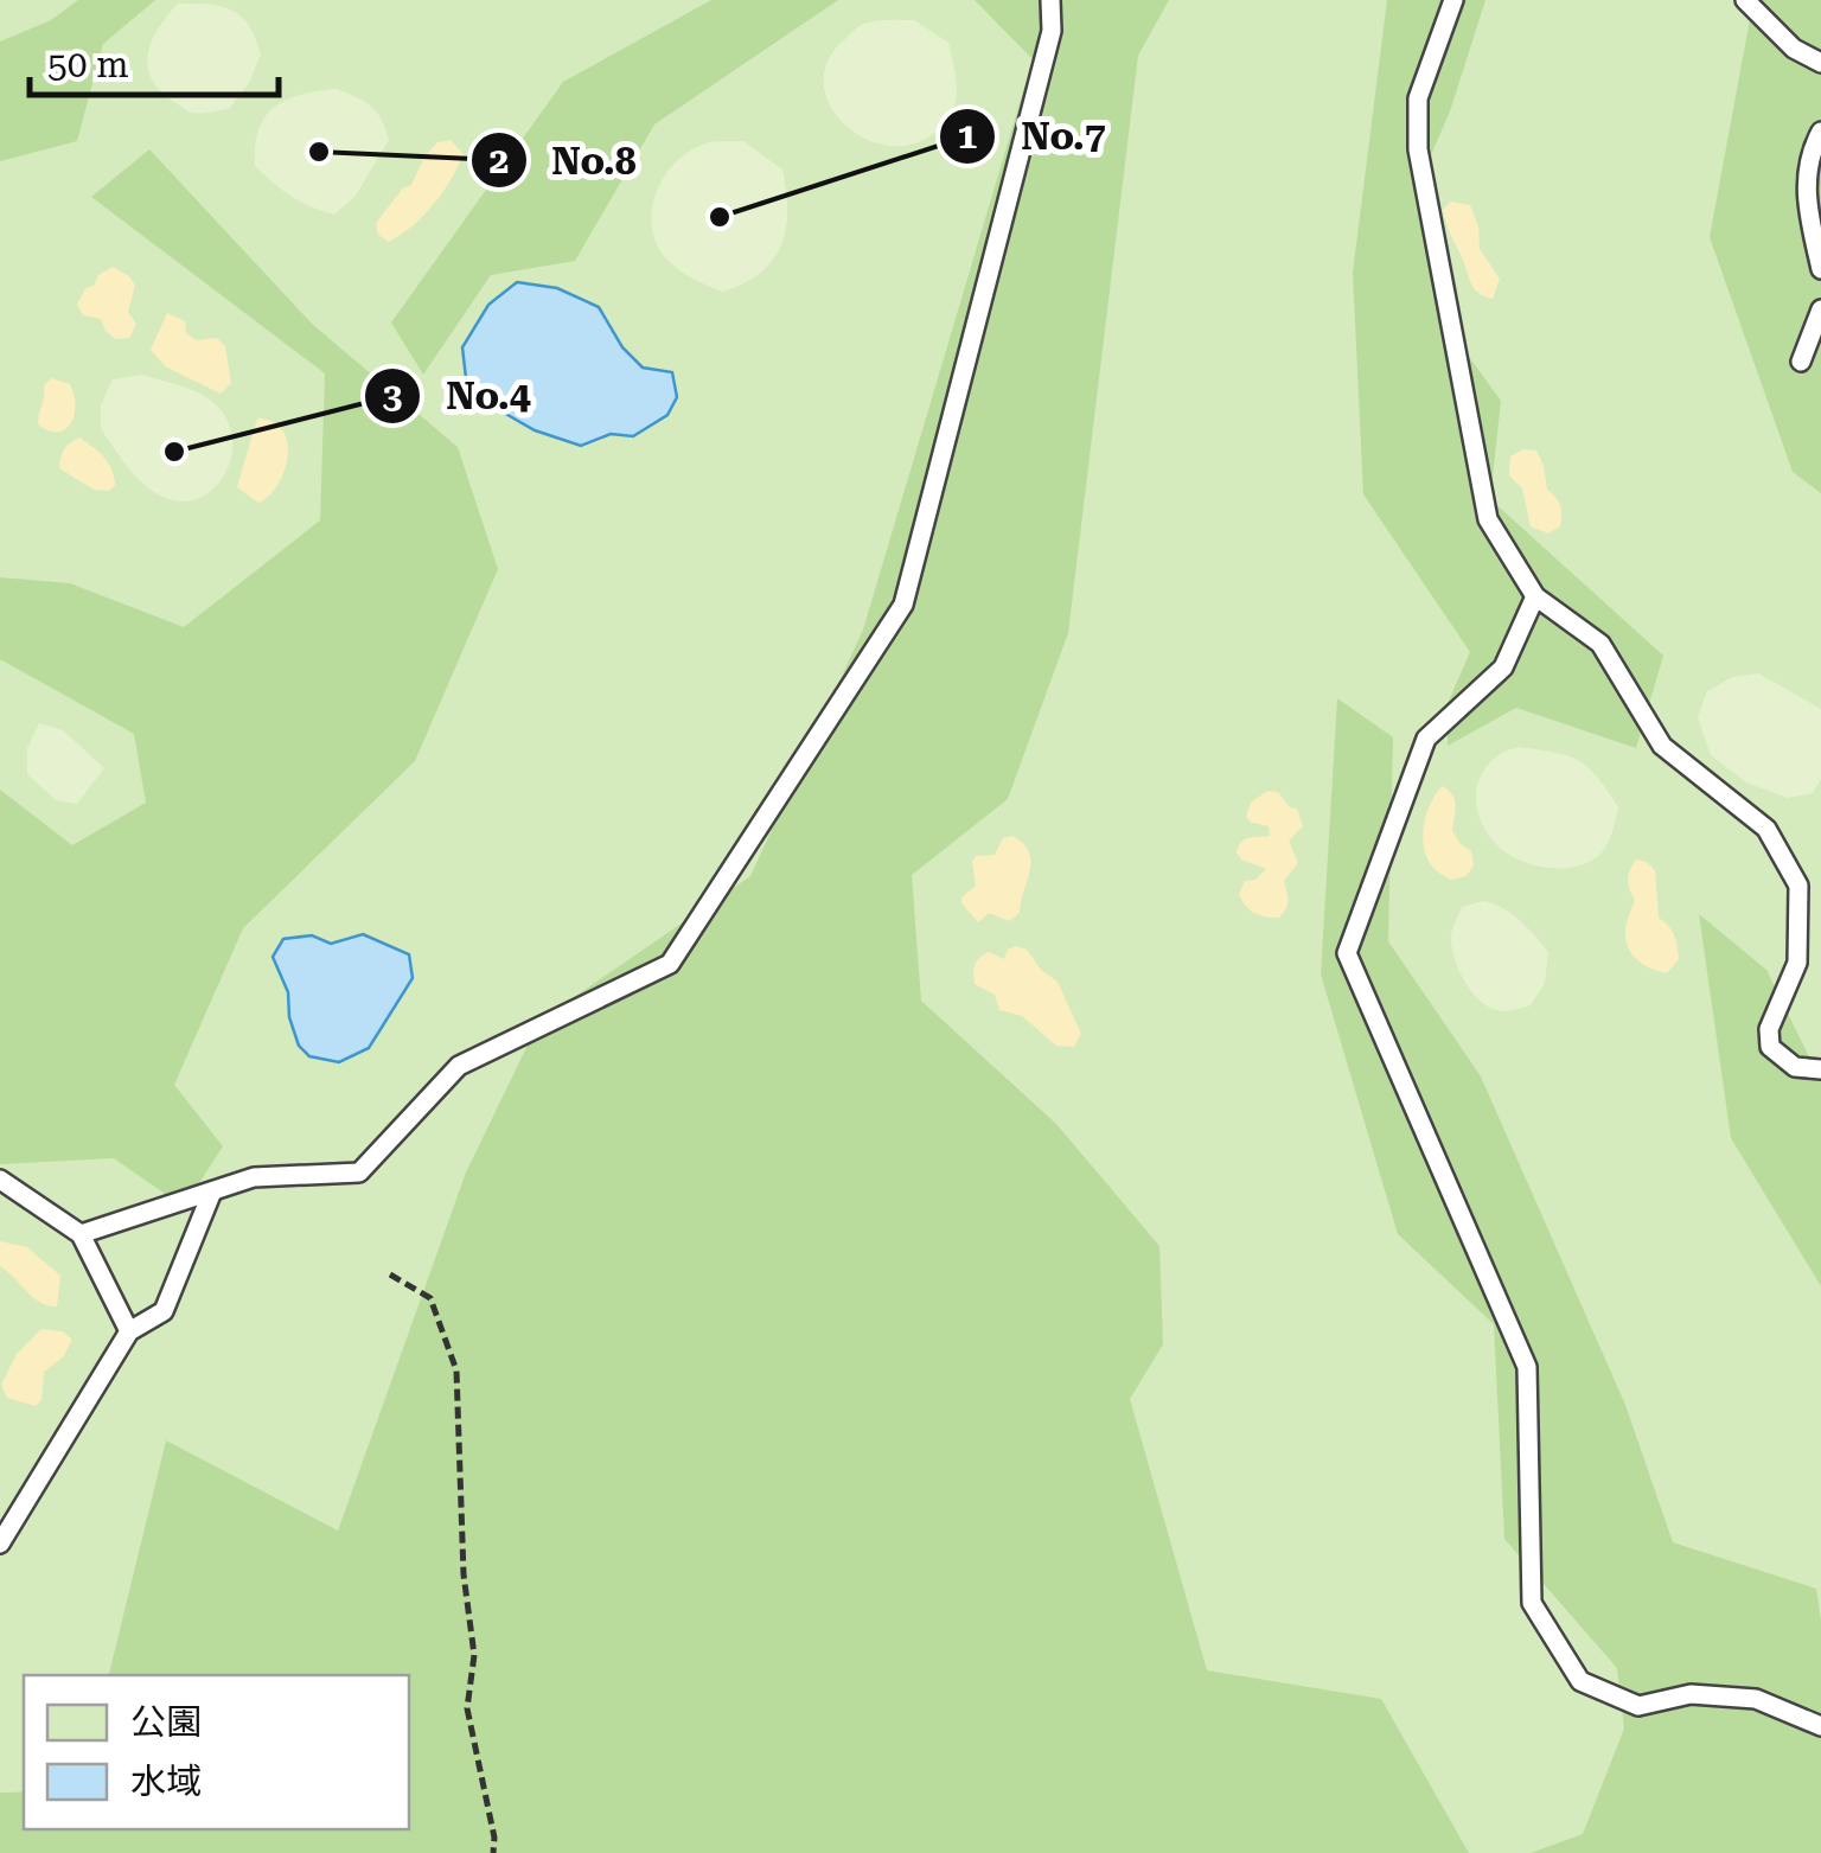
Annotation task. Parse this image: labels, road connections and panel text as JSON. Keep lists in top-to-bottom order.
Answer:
{
  "places": ["No.8", "No.7", "No.4"],
  "legend": ["公園", "水域"],
  "scale_bar": "50 m"
}
